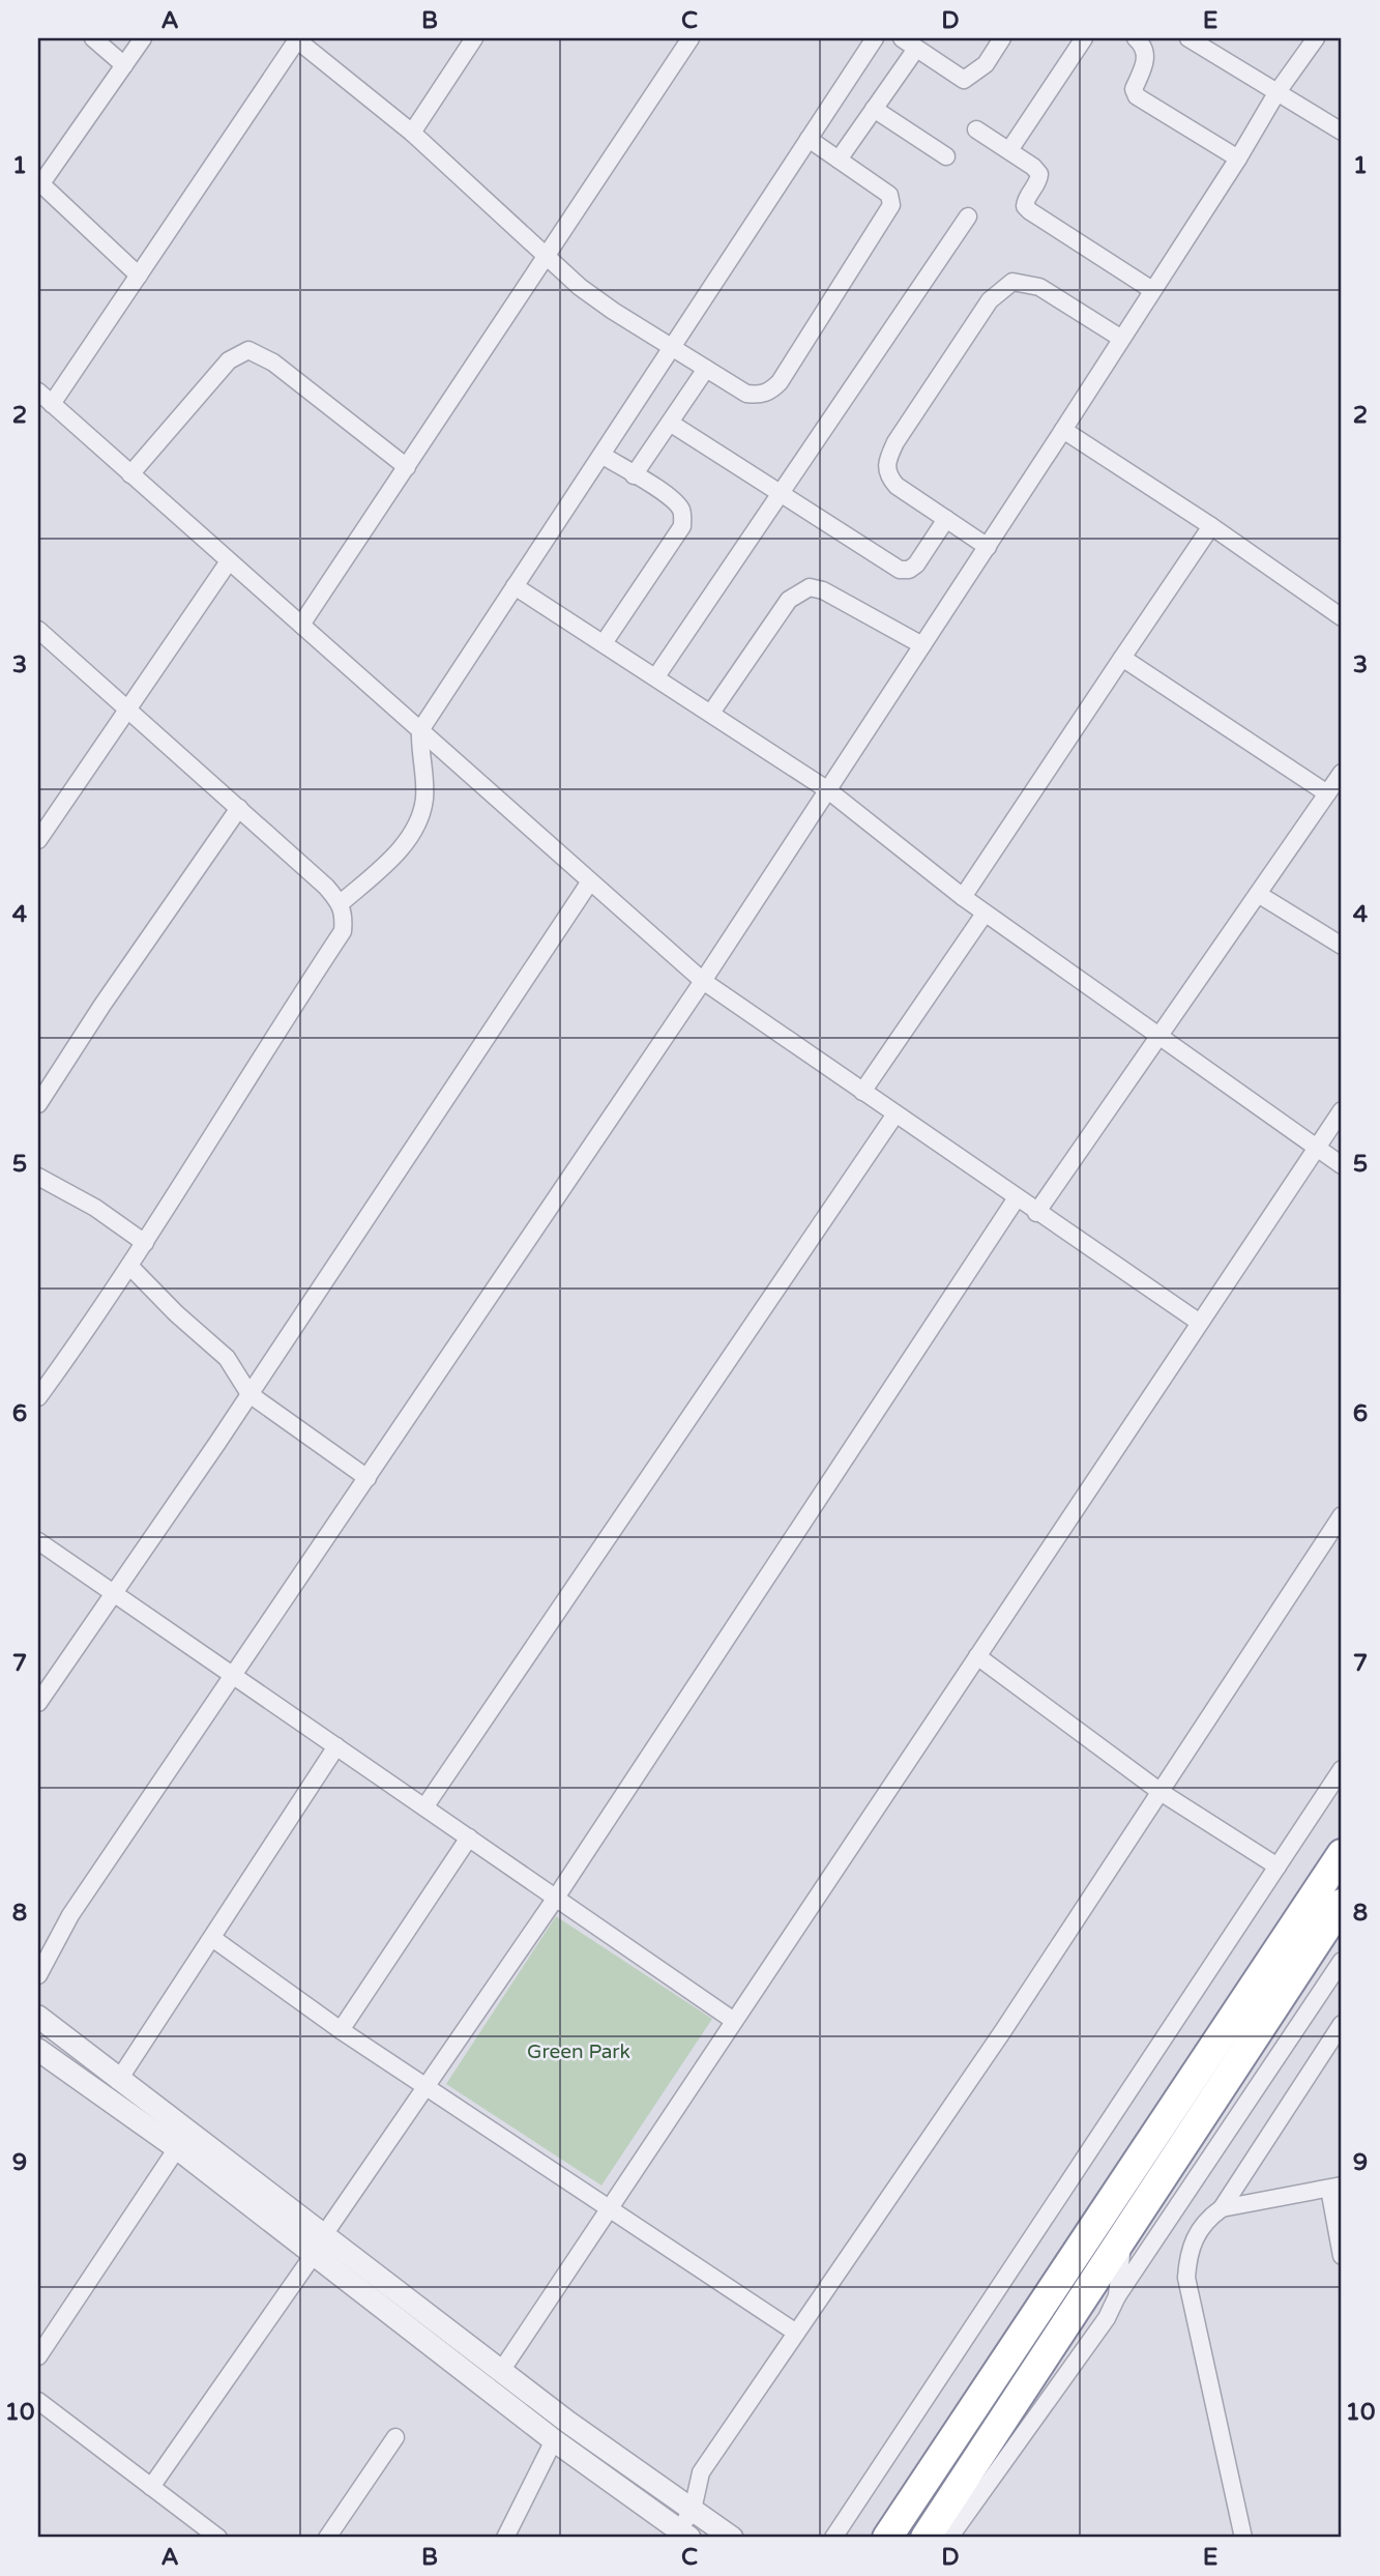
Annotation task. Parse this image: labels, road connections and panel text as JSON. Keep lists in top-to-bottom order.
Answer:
{
  "parks": ["Green Park"],
  "grid": {
    "columns": [
      "A",
      "B",
      "C",
      "D",
      "E"
    ],
    "rows": [
      "1",
      "2",
      "3",
      "4",
      "5",
      "6",
      "7",
      "8",
      "9",
      "10"
    ]
  }
}
